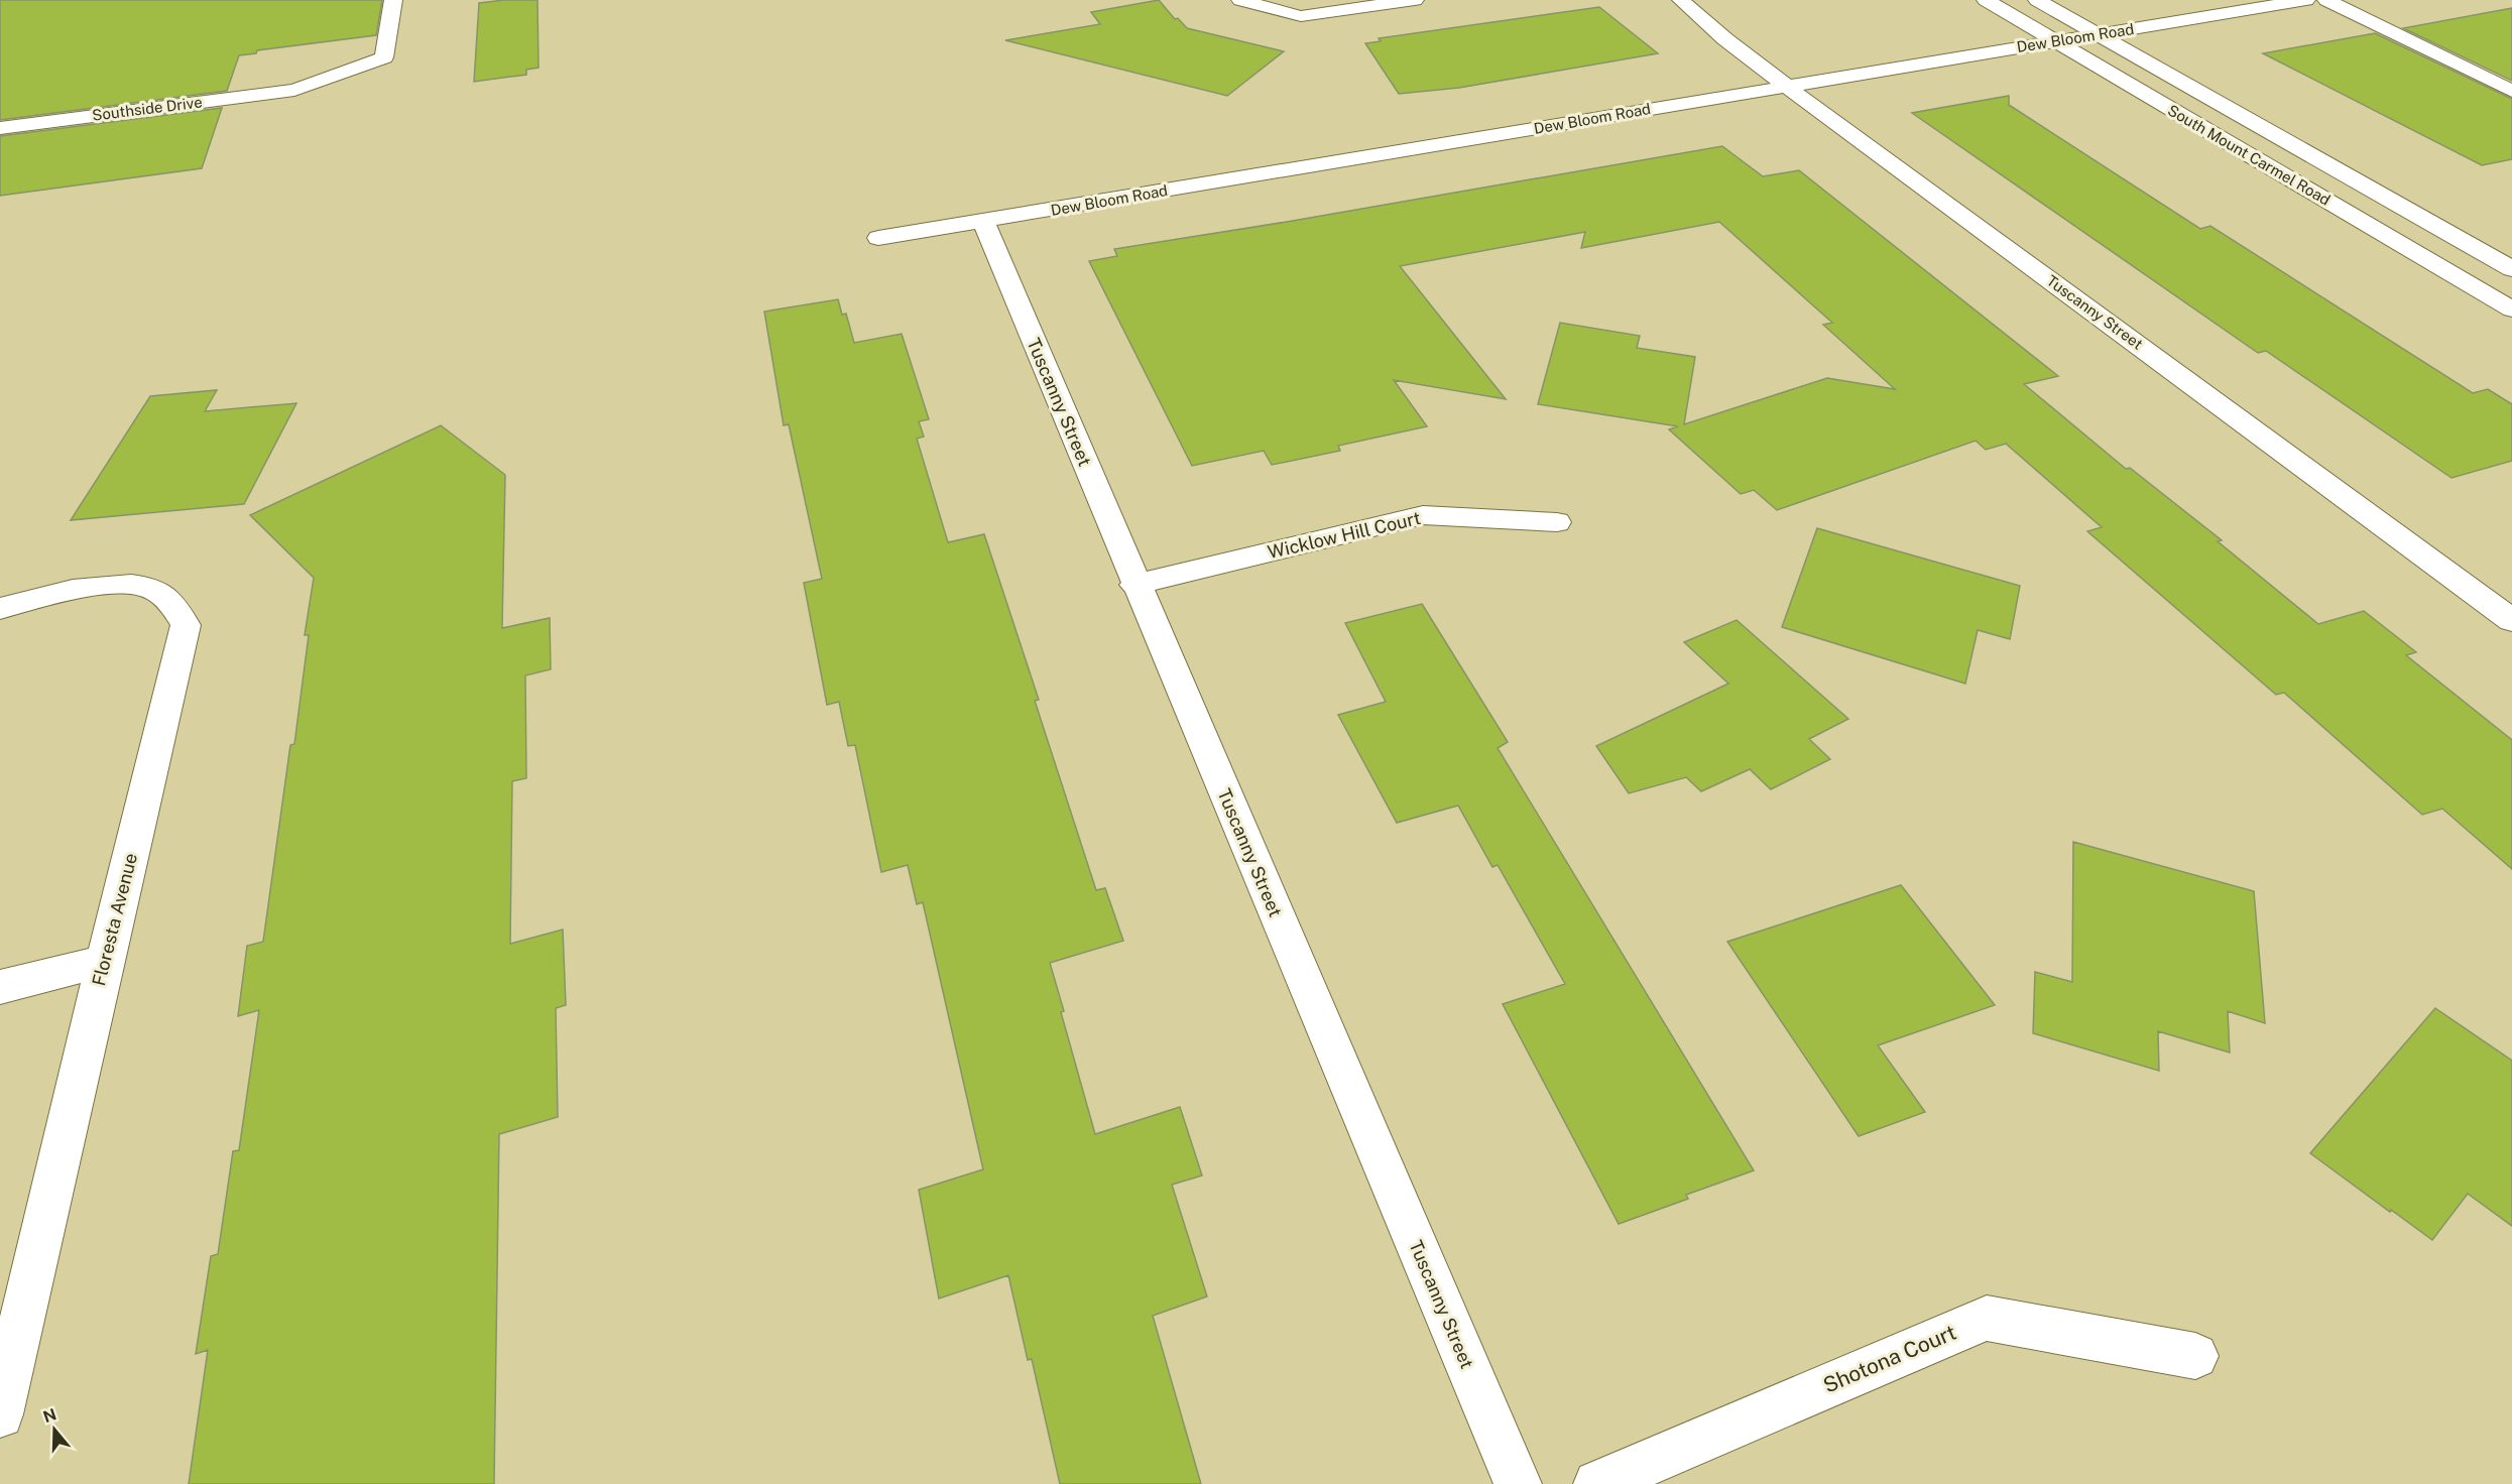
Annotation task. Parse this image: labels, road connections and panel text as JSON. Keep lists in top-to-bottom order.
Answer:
{
  "streets": {
    "street": [
      "Dew Bloom Road",
      "Southside Drive",
      "South Mount Carmel Road",
      "Tuscanny Street",
      "Wicklow Hill Court",
      "Floresta Avenue",
      "Shotona Court"
    ]
  },
  "crossings": [
    ["Dew Bloom Road", "South Mount Carmel Road"],
    ["Dew Bloom Road", "Tuscanny Street"],
    ["Tuscanny Street", "Wicklow Hill Court"]
  ],
  "north": "top"
}
